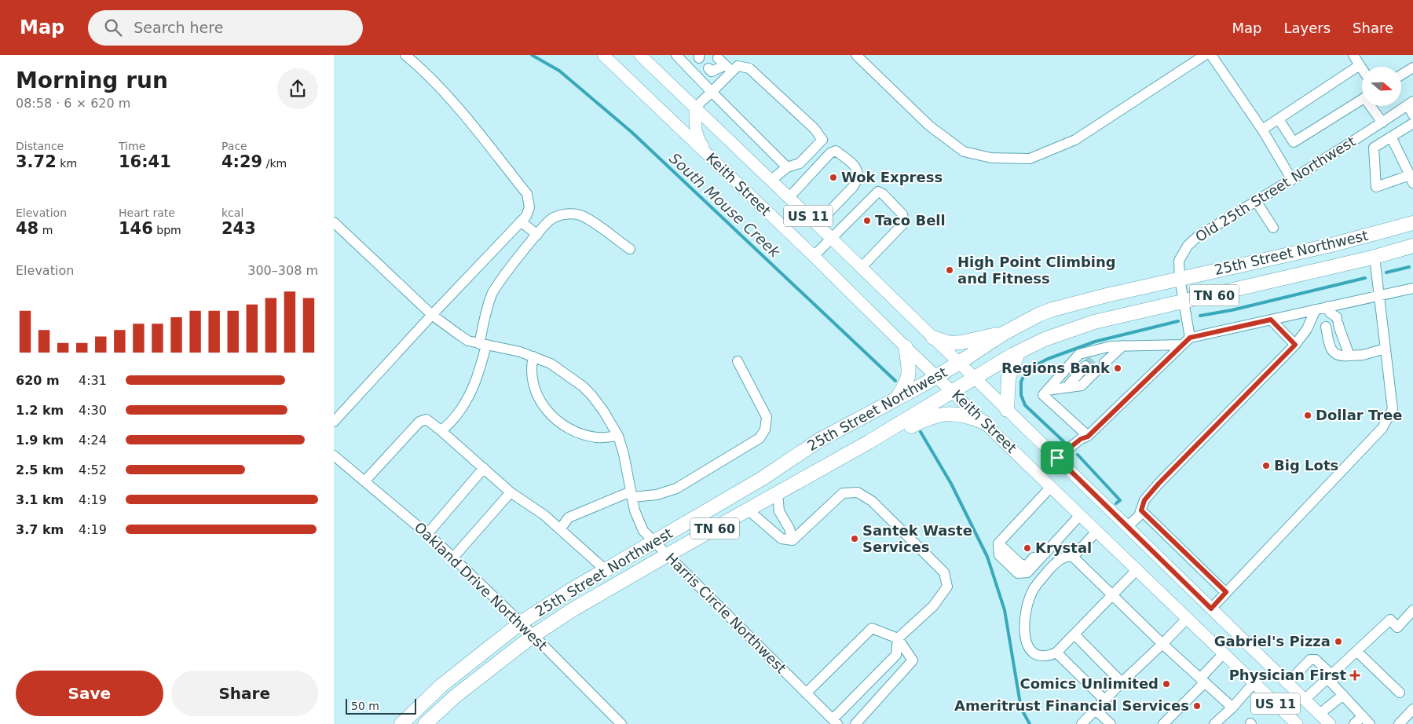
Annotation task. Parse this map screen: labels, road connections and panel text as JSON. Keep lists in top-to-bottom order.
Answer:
{
  "streets": {
    "highway": ["25th Street Northwest", "TN 60"],
    "main road": ["Keith Street", "US 11"],
    "street": ["Old 25th Street Northwest", "Oakland Drive Northwest", "Harris Circle Northwest"]
  },
  "crossings": [
    ["Keith Street", "25th Street Northwest"],
    ["Old 25th Street Northwest", "25th Street Northwest"],
    ["25th Street Northwest", "Oakland Drive Northwest"],
    ["25th Street Northwest", "Harris Circle Northwest"]
  ],
  "water": ["South Mouse Creek"],
  "places": {
    "other": [
      "Wok Express",
      "Taco Bell",
      "High Point Climbing and Fitness",
      "Regions Bank",
      "Dollar Tree",
      "Big Lots",
      "Santek Waste Services",
      "Krystal",
      "Gabriel's Pizza",
      "Comics Unlimited",
      "Ameritrust Financial Services"
    ],
    "health": ["Physician First"]
  },
  "scale_bar": "50 m",
  "north": "right",
  "page": {
    "header": "Map",
    "search": "Search here",
    "nav": ["Map", "Layers", "Share"],
    "heading": ["Morning run", "08:58 · 6 × 620 m"],
    "stats": [
      ["Distance", "3.72 km"],
      ["Time", "16:41"],
      ["Pace", "4:29 /km"],
      ["Elevation", "48 m"],
      ["Heart rate", "146 bpm"],
      ["kcal", "243"]
    ],
    "chart": ["Elevation", "300–308 m"],
    "list": [
      {
        "name": "620 m",
        "note": "4:31"
      },
      {
        "name": "1.2 km",
        "note": "4:30"
      },
      {
        "name": "1.9 km",
        "note": "4:24"
      },
      {
        "name": "2.5 km",
        "note": "4:52"
      },
      {
        "name": "3.1 km",
        "note": "4:19"
      },
      {
        "name": "3.7 km",
        "note": "4:19"
      }
    ],
    "buttons": ["Save", "Share"],
    "scale": "50 m"
  }
}
